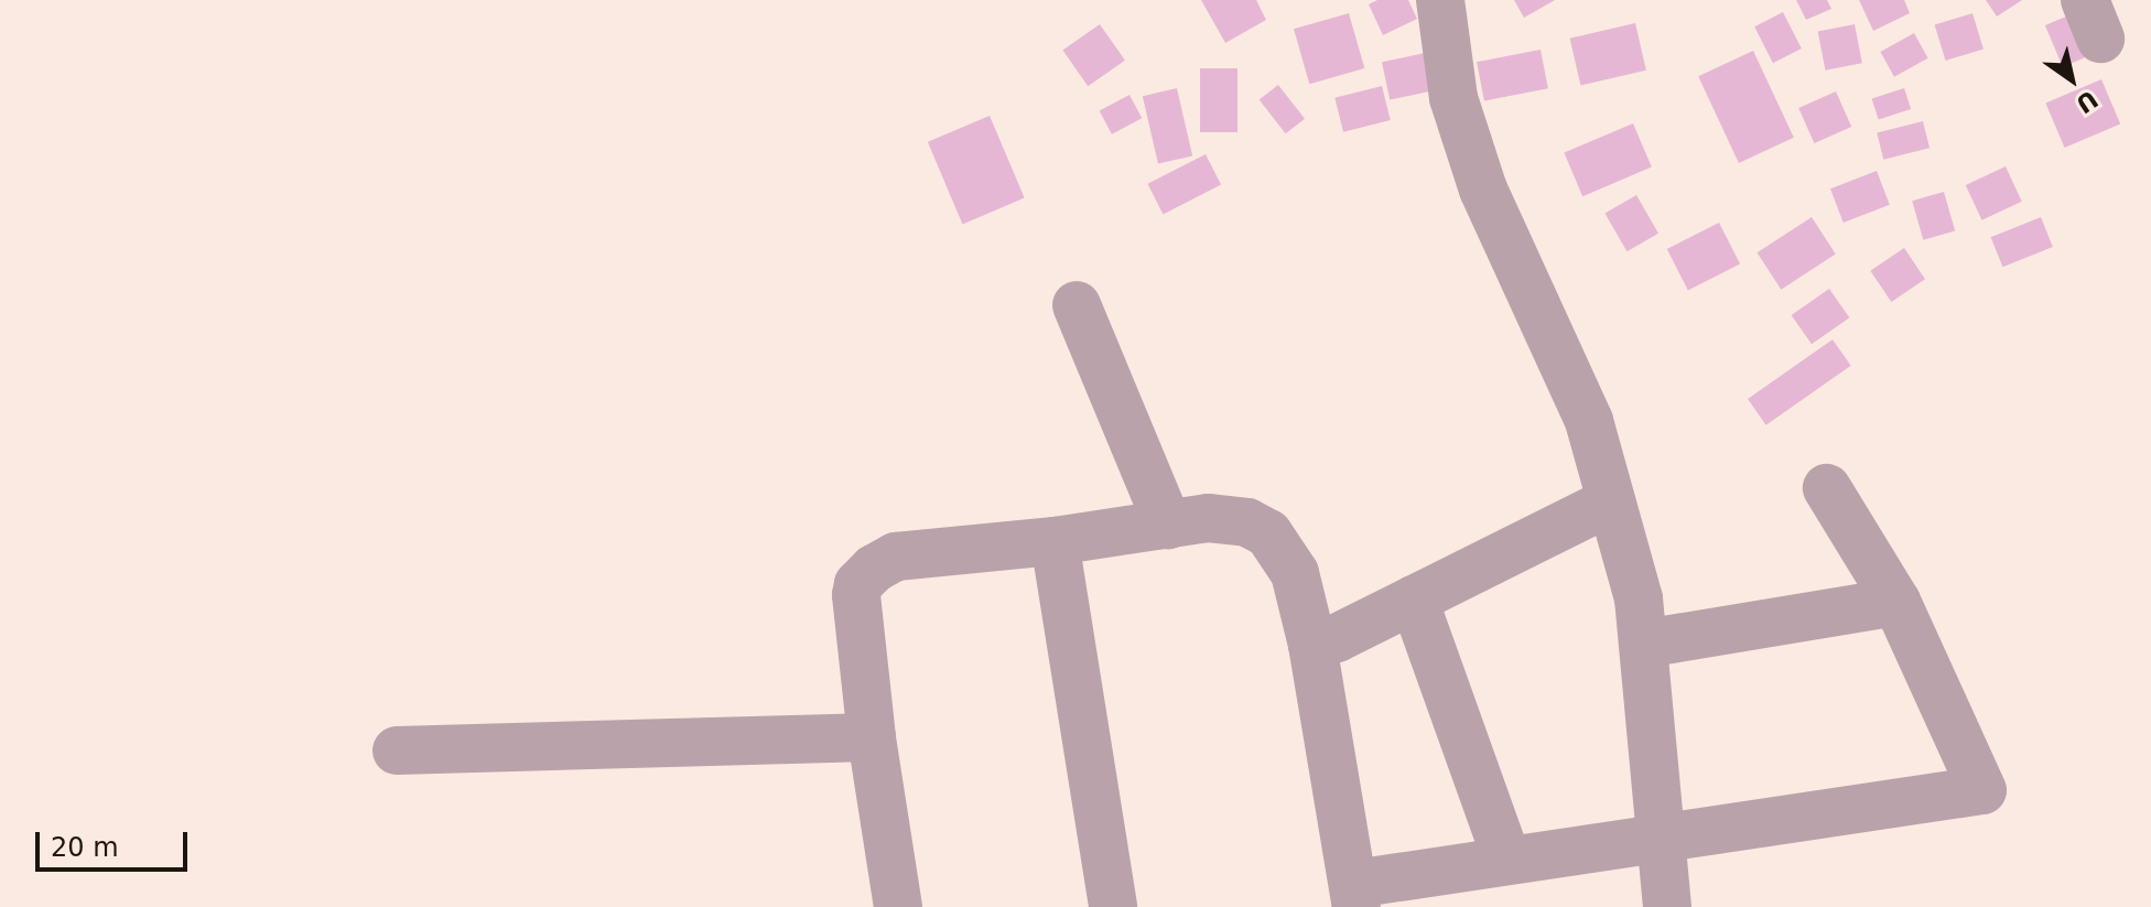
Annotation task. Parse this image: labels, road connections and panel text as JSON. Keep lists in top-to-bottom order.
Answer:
{
  "scale_bar": "20 m",
  "north": "bottom right"
}
